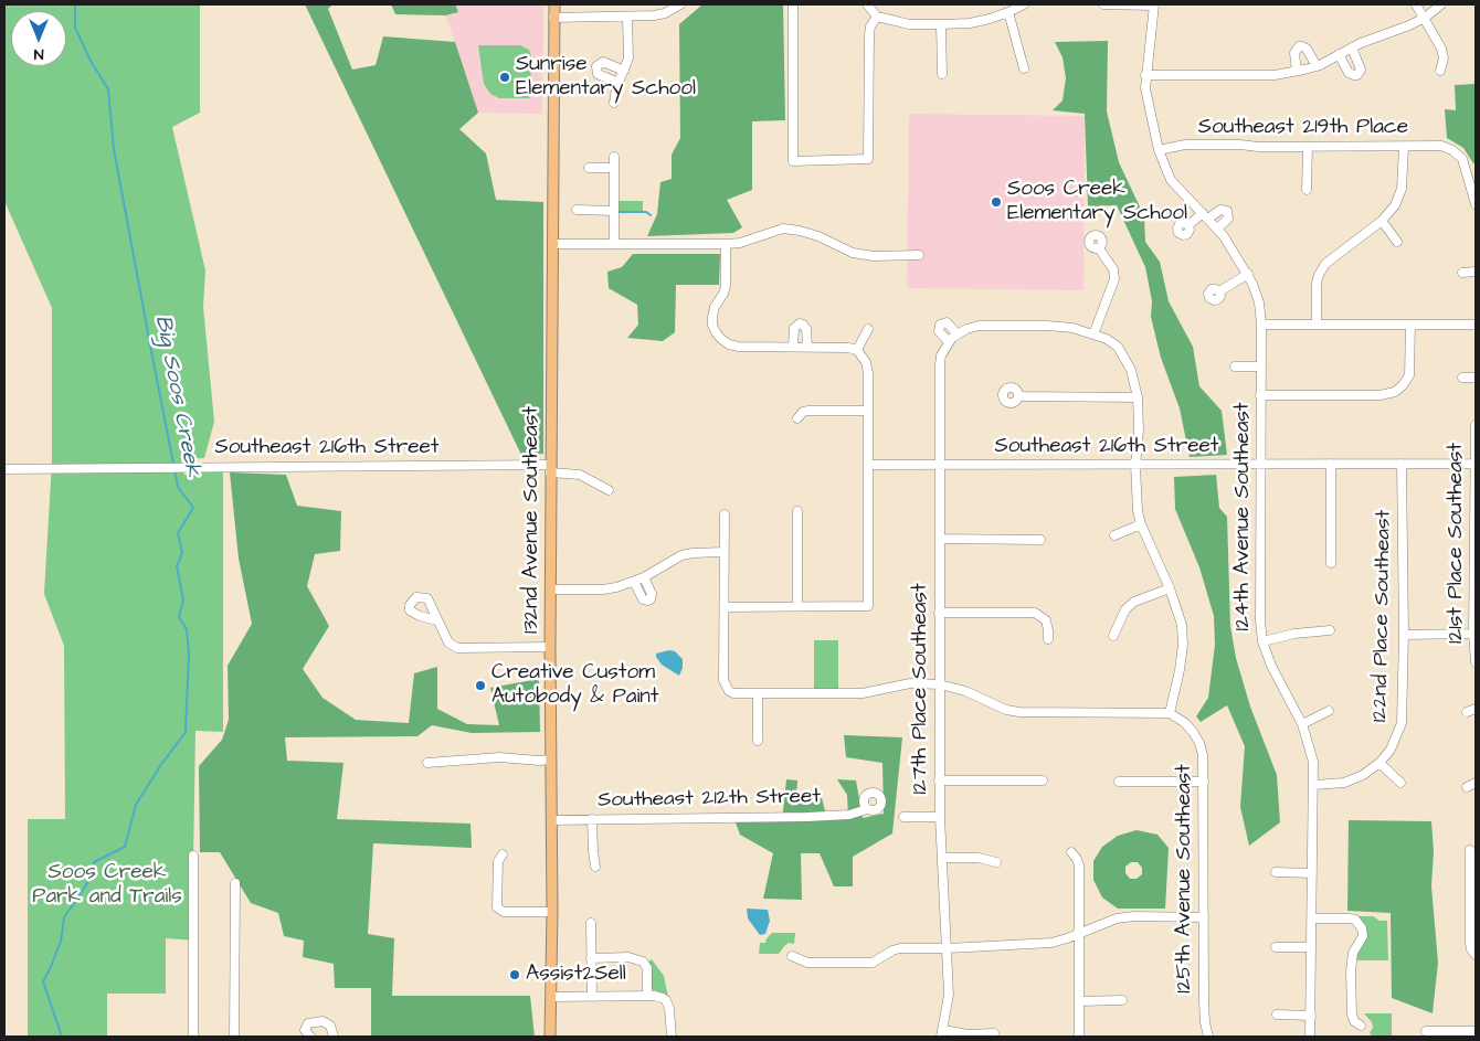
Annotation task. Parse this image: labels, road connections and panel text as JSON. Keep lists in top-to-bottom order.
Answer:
{
  "streets": {
    "main road": ["132nd Avenue Southeast"],
    "street": [
      "Southeast 219th Place",
      "Southeast 216th Street",
      "124th Avenue Southeast",
      "121st Place Southeast",
      "122nd Place Southeast",
      "127th Place Southeast",
      "Southeast 212th Street",
      "125th Avenue Southeast"
    ]
  },
  "crossings": [
    ["Southeast 219th Place", "124th Avenue Southeast"],
    ["Southeast 216th Street", "124th Avenue Southeast"],
    ["Southeast 216th Street", "132nd Avenue Southeast"],
    ["Southeast 216th Street", "121st Place Southeast"],
    ["Southeast 216th Street", "122nd Place Southeast"],
    ["Southeast 216th Street", "127th Place Southeast"],
    ["132nd Avenue Southeast", "Southeast 212th Street"]
  ],
  "water": ["Big Soos Creek"],
  "parks": ["Soos Creek Park and Trails"],
  "places": [
    "Sunrise Elementary School",
    "Soos Creek Elementary School",
    "Creative Custom Autobody & Paint",
    "Assist2Sell"
  ],
  "north": "bottom"
}
